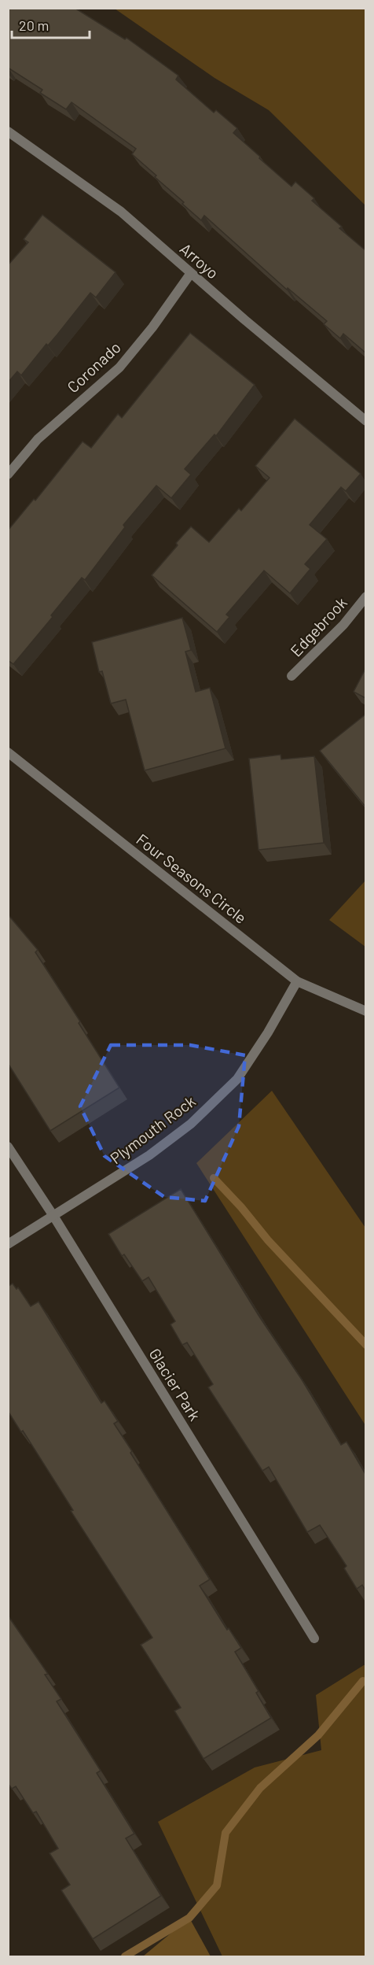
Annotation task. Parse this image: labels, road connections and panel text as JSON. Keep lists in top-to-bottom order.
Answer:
{
  "streets": {
    "street": [
      "Arroyo",
      "Coronado",
      "Edgebrook",
      "Four Seasons Circle",
      "Plymouth Rock",
      "Glacier Park"
    ]
  },
  "crossings": [
    ["Arroyo", "Coronado"],
    ["Four Seasons Circle", "Plymouth Rock"],
    ["Plymouth Rock", "Glacier Park"]
  ],
  "scale_bar": "20 m"
}
